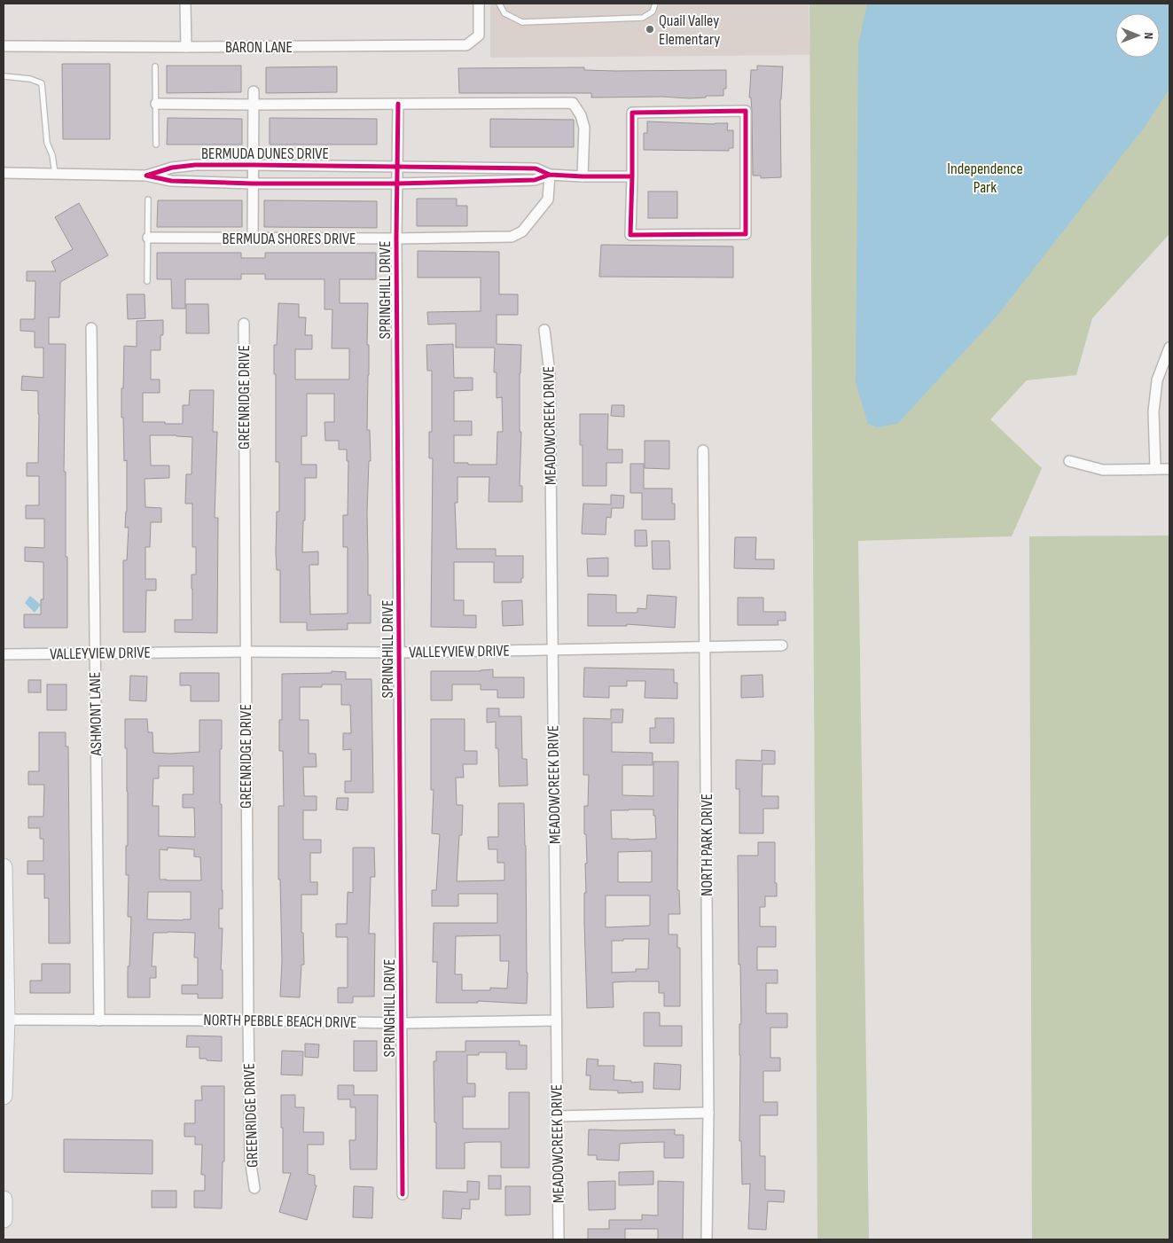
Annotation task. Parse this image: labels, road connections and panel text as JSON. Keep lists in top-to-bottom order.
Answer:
{
  "streets": {
    "street": [
      "BARON LANE",
      "BERMUDA DUNES DRIVE",
      "BERMUDA SHORES DRIVE",
      "SPRINGHILL DRIVE",
      "GREENRIDGE DRIVE",
      "MEADOWCREEK DRIVE",
      "VALLEYVIEW DRIVE",
      "ASHMONT LANE",
      "NORTH PARK DRIVE",
      "NORTH PEBBLE BEACH DRIVE"
    ]
  },
  "crossings": [
    ["BERMUDA DUNES DRIVE", "BERMUDA SHORES DRIVE"],
    ["BERMUDA DUNES DRIVE", "SPRINGHILL DRIVE"],
    ["BERMUDA SHORES DRIVE", "SPRINGHILL DRIVE"],
    ["SPRINGHILL DRIVE", "VALLEYVIEW DRIVE"],
    ["SPRINGHILL DRIVE", "NORTH PEBBLE BEACH DRIVE"],
    ["GREENRIDGE DRIVE", "VALLEYVIEW DRIVE"],
    ["GREENRIDGE DRIVE", "NORTH PEBBLE BEACH DRIVE"],
    ["MEADOWCREEK DRIVE", "VALLEYVIEW DRIVE"],
    ["MEADOWCREEK DRIVE", "NORTH PEBBLE BEACH DRIVE"],
    ["VALLEYVIEW DRIVE", "ASHMONT LANE"],
    ["VALLEYVIEW DRIVE", "NORTH PARK DRIVE"],
    ["ASHMONT LANE", "NORTH PEBBLE BEACH DRIVE"]
  ],
  "parks": ["Independence Park"],
  "places": ["Quail Valley Elementary"],
  "north": "right"
}
